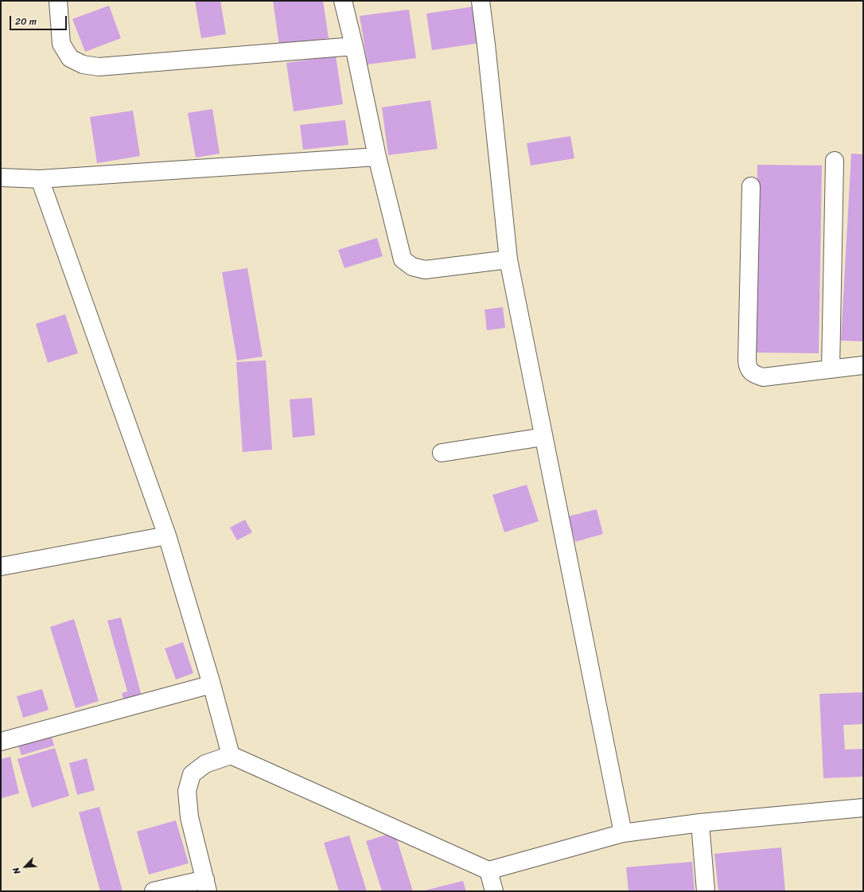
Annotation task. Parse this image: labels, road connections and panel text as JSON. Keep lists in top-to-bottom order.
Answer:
{
  "scale_bar": "20 m",
  "north": "bottom left"
}
